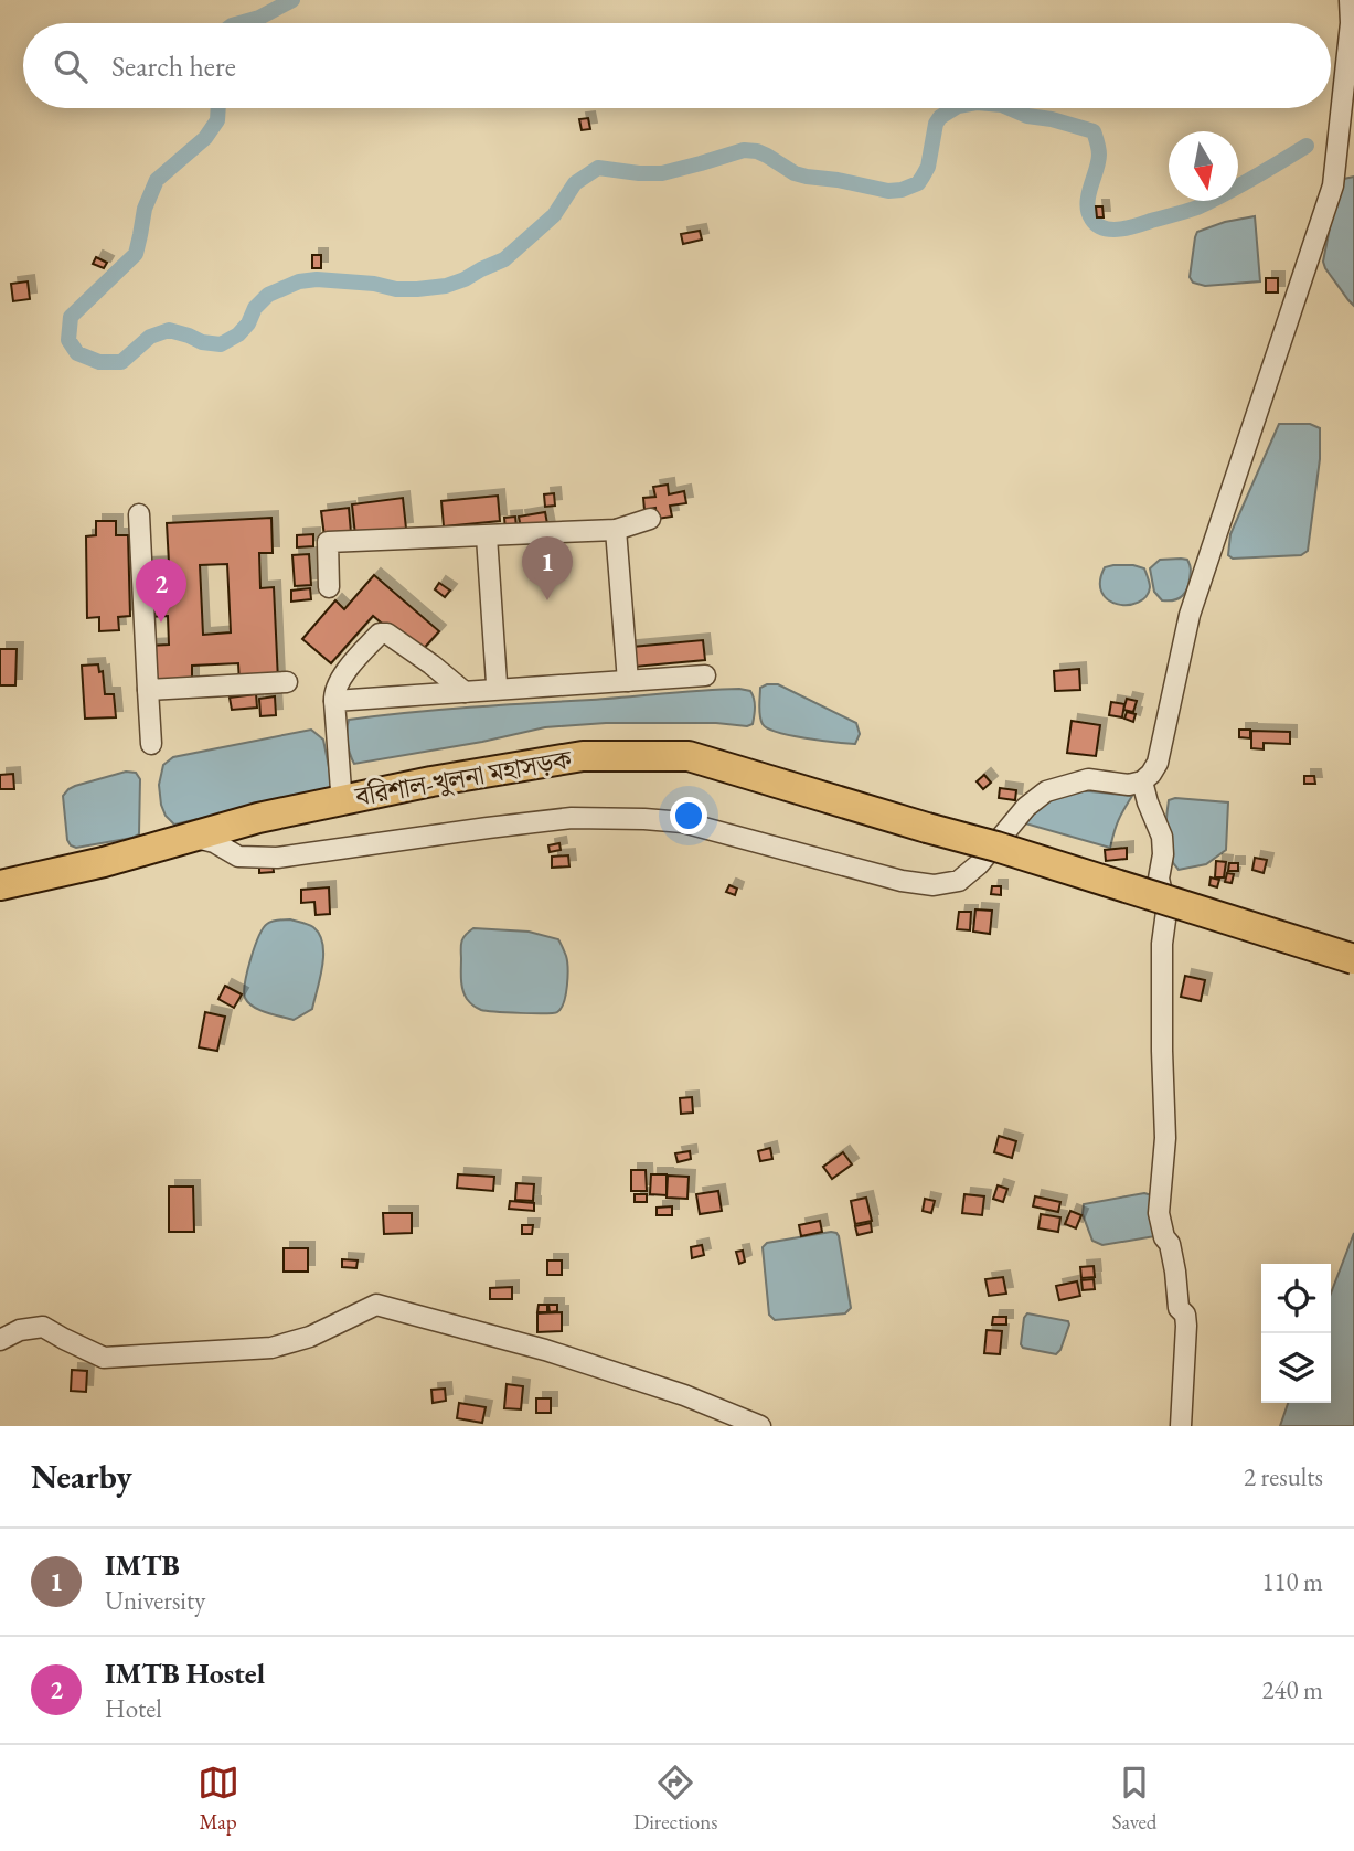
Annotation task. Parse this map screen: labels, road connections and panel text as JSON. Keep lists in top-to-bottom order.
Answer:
{
  "streets": {
    "highway": ["বরিশাল-খুলনা মহাসড়ক"]
  },
  "north": "bottom",
  "page": {
    "search": "Search here",
    "pins": ["1", "2"],
    "heading": ["Nearby", "2 results"],
    "list": [
      {
        "mark": "1",
        "name": "IMTB",
        "note": "University",
        "value": "110 m"
      },
      {
        "mark": "2",
        "name": "IMTB Hostel",
        "note": "Hotel",
        "value": "240 m"
      }
    ],
    "nav": ["Map", "Directions", "Saved"]
  }
}
